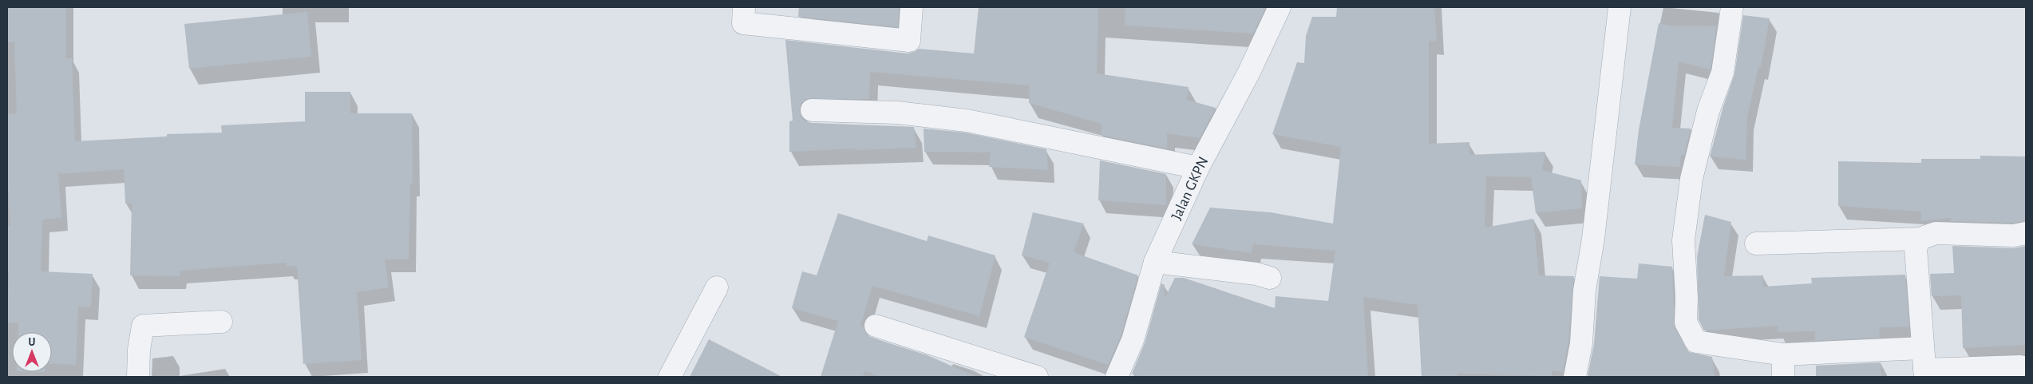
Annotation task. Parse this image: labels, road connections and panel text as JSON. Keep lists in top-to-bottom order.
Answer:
{
  "streets": {
    "street": ["Jalan GKPN"]
  },
  "north": "top"
}
